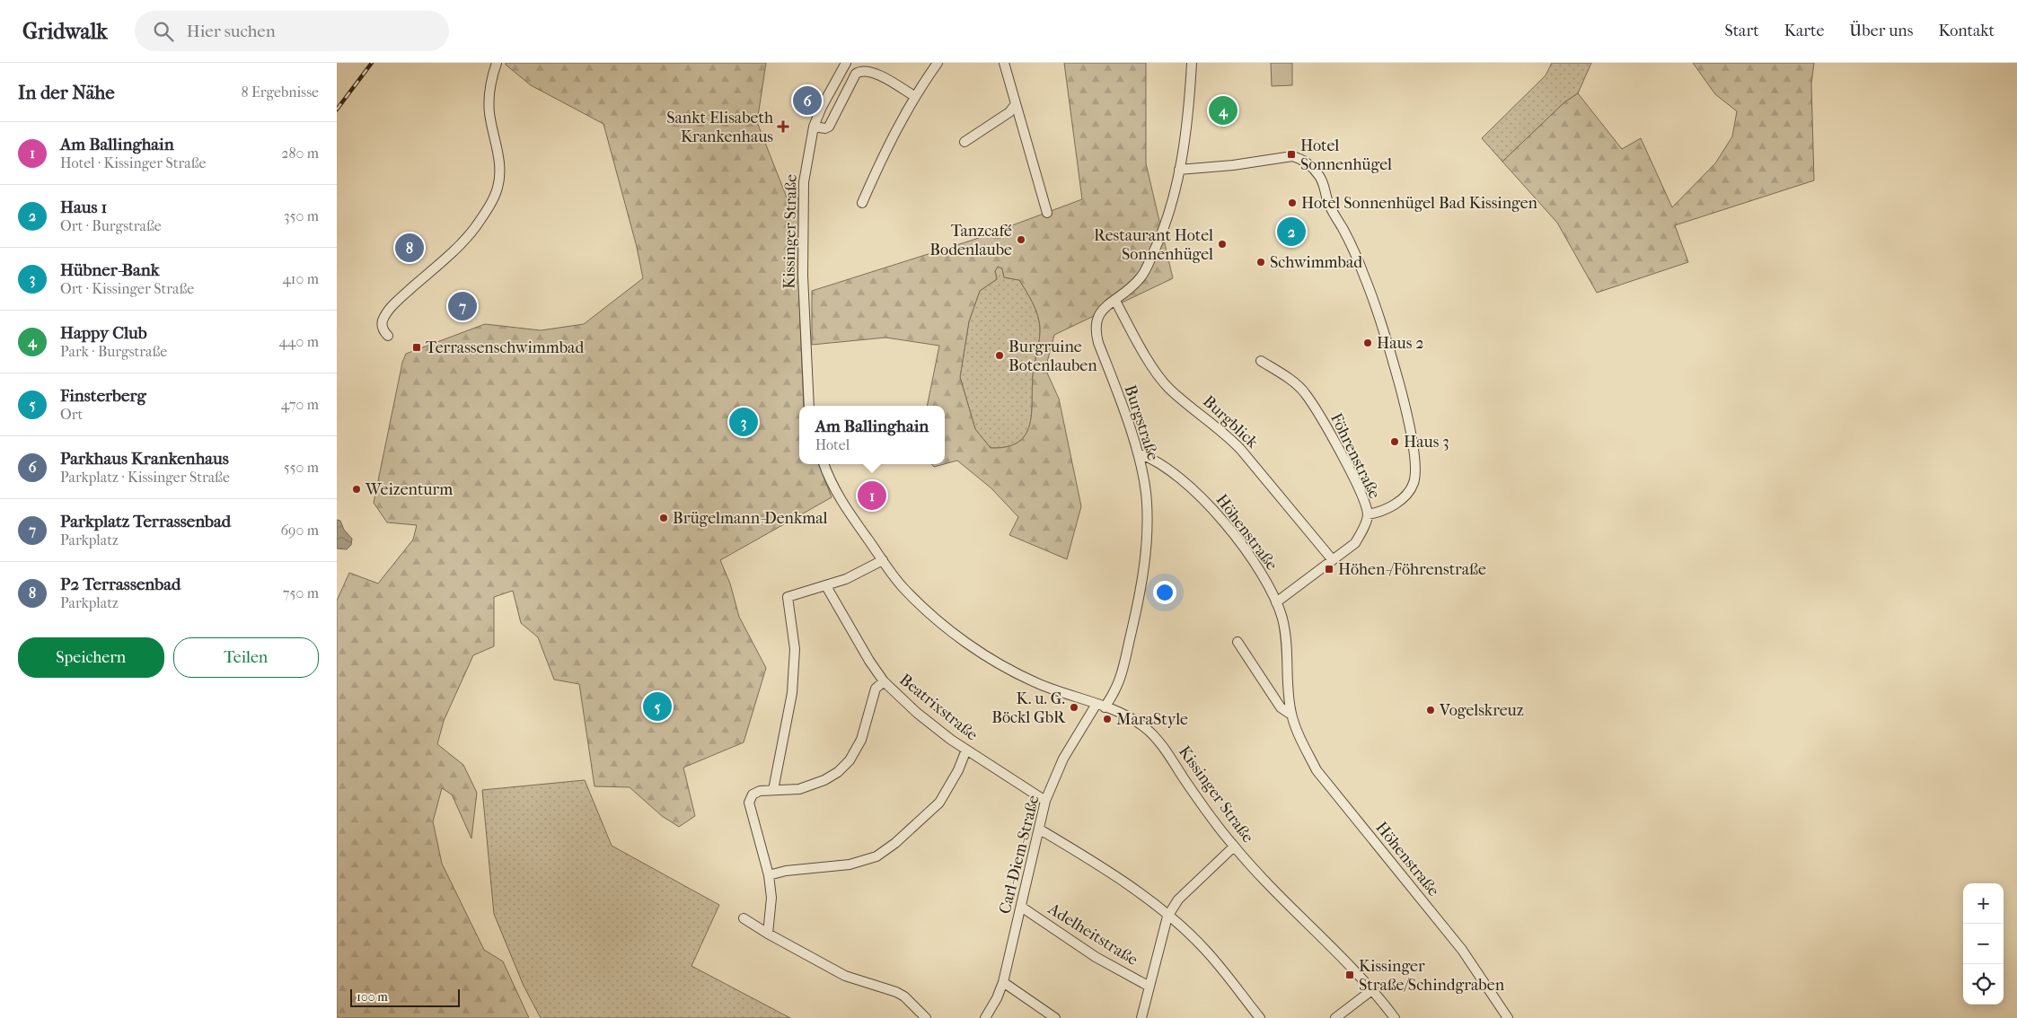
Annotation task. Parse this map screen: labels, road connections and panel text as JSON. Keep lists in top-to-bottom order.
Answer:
{
  "streets": {
    "street": [
      "Kissinger Straße",
      "Burgblick",
      "Burgstraße",
      "Föhrenstraße",
      "Höhenstraße",
      "Beatrixstraße",
      "Carl-Diem-Straße",
      "Adelheitstraße"
    ]
  },
  "crossings": [
    ["Kissinger Straße", "Burgstraße"],
    ["Kissinger Straße", "Carl-Diem-Straße"],
    ["Burgblick", "Burgstraße"],
    ["Burgblick", "Föhrenstraße"],
    ["Burgstraße", "Höhenstraße"],
    ["Burgstraße", "Carl-Diem-Straße"],
    ["Föhrenstraße", "Höhenstraße"],
    ["Beatrixstraße", "Carl-Diem-Straße"],
    ["Carl-Diem-Straße", "Adelheitstraße"]
  ],
  "places": {
    "health": ["Sankt Elisabeth Krankenhaus"],
    "transit": [
      "Hotel Sonnenhügel",
      "Terrassenschwimmbad",
      "Höhen-/Föhrenstraße",
      "Kissinger Straße/Schindgraben"
    ],
    "other": [
      "Hotel Sonnenhügel Bad Kissingen",
      "Tanzcafé Bodenlaube",
      "Restaurant Hotel Sonnenhügel",
      "Schwimmbad",
      "Haus 2",
      "Burgruine Botenlauben",
      "Haus 3",
      "Weizenturm",
      "Brügelmann-Denkmal",
      "K. u. G. Böckl GbR",
      "Vogelskreuz",
      "MaraStyle"
    ]
  },
  "scale_bar": "100 m",
  "page": {
    "header": "Gridwalk",
    "search": "Hier suchen",
    "nav": [
      "Start",
      "Karte",
      "Über uns",
      "Kontakt"
    ],
    "heading": ["In der Nähe", "8 Ergebnisse"],
    "pins": [
      "6",
      "4",
      "2",
      "8",
      "7",
      "3",
      "1",
      "5"
    ],
    "list": [
      {
        "mark": "1",
        "name": "Am Ballinghain",
        "note": "Hotel · Kissinger Straße",
        "value": "280 m"
      },
      {
        "mark": "2",
        "name": "Haus 1",
        "note": "Ort · Burgstraße",
        "value": "350 m"
      },
      {
        "mark": "3",
        "name": "Hübner-Bank",
        "note": "Ort · Kissinger Straße",
        "value": "410 m"
      },
      {
        "mark": "4",
        "name": "Happy Club",
        "note": "Park · Burgstraße",
        "value": "440 m"
      },
      {
        "mark": "5",
        "name": "Finsterberg",
        "note": "Ort",
        "value": "470 m"
      },
      {
        "mark": "6",
        "name": "Parkhaus Krankenhaus",
        "note": "Parkplatz · Kissinger Straße",
        "value": "550 m"
      },
      {
        "mark": "7",
        "name": "Parkplatz Terrassenbad",
        "note": "Parkplatz",
        "value": "690 m"
      },
      {
        "mark": "8",
        "name": "P2 Terrassenbad",
        "note": "Parkplatz",
        "value": "750 m"
      }
    ],
    "popup": ["Am Ballinghain", "Hotel"],
    "buttons": ["Speichern", "Teilen"],
    "map_buttons": ["+", "−"],
    "scale": "100 m"
  }
}
